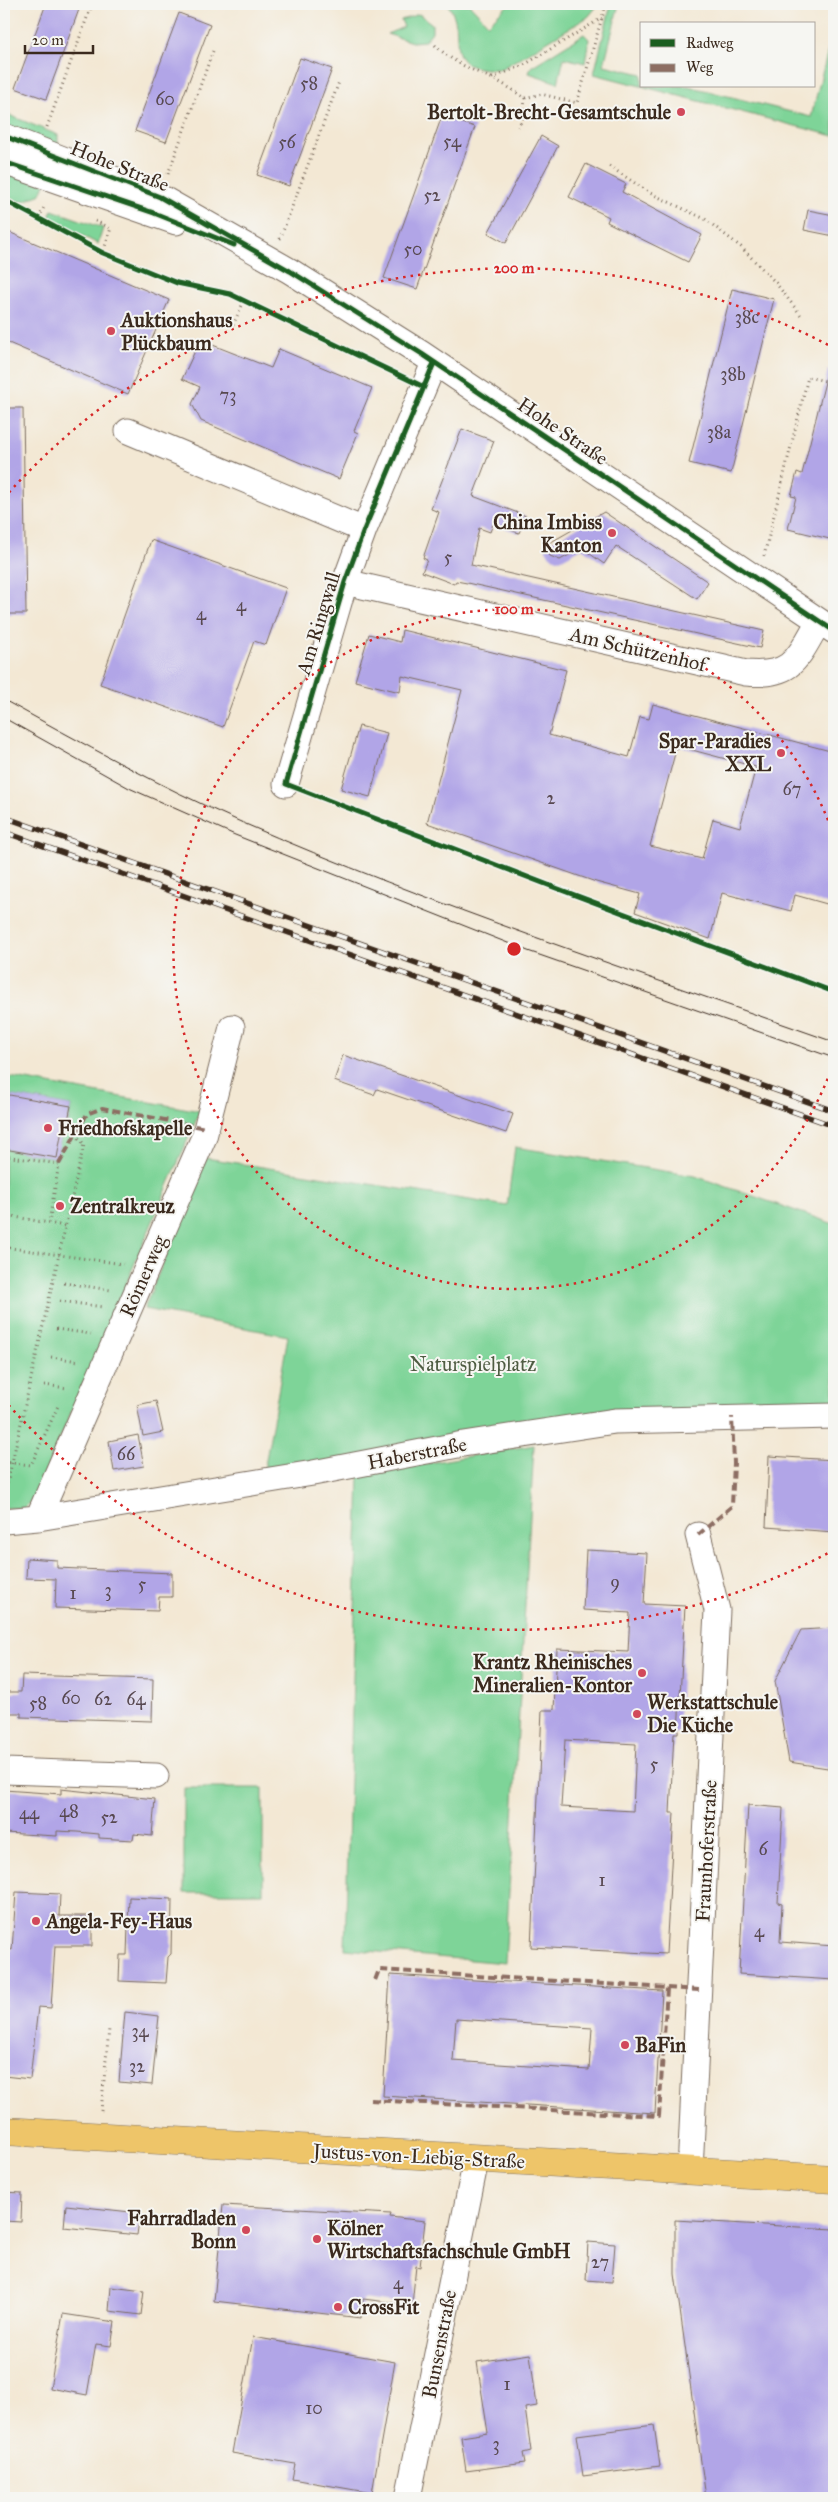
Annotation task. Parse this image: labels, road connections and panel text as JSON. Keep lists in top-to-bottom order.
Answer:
{
  "streets": {
    "main road": ["Justus-von-Liebig-Straße"],
    "street": [
      "Hohe Straße",
      "Am Ringwall",
      "Am Schützenhof",
      "Römerweg",
      "Haberstraße",
      "Fraunhoferstraße",
      "Bunsenstraße"
    ]
  },
  "crossings": [
    ["Hohe Straße", "Am Ringwall"],
    ["Hohe Straße", "Am Schützenhof"],
    ["Am Ringwall", "Am Schützenhof"],
    ["Römerweg", "Haberstraße"],
    ["Fraunhoferstraße", "Justus-von-Liebig-Straße"],
    ["Justus-von-Liebig-Straße", "Bunsenstraße"]
  ],
  "parks": ["Naturspielplatz"],
  "places": [
    "Bertolt-Brecht-Gesamtschule",
    "Auktionshaus Plückbaum",
    "China Imbiss Kanton",
    "Spar-Paradies XXL",
    "Friedhofskapelle",
    "Zentralkreuz",
    "Krantz Rheinisches Mineralien-Kontor",
    "Werkstattschule Die Küche",
    "Angela-Fey-Haus",
    "BaFin",
    "Fahrradladen Bonn",
    "Kölner Wirtschaftsfachschule GmbH",
    "CrossFit"
  ],
  "house_numbers": [
    "58",
    "60",
    "54",
    "56",
    "52",
    "50",
    "38c",
    "38b",
    "73",
    "38a",
    "5",
    "4",
    "4",
    "67",
    "2",
    "66",
    "9",
    "5",
    "3",
    "1",
    "60",
    "62",
    "64",
    "58",
    "5",
    "48",
    "44",
    "52",
    "6",
    "1",
    "4",
    "34",
    "32",
    "27",
    "4",
    "1",
    "10",
    "3"
  ],
  "legend": ["Radweg", "Weg"],
  "scale_bar": "20 m",
  "rings": ["200 m", "100 m"]
}
